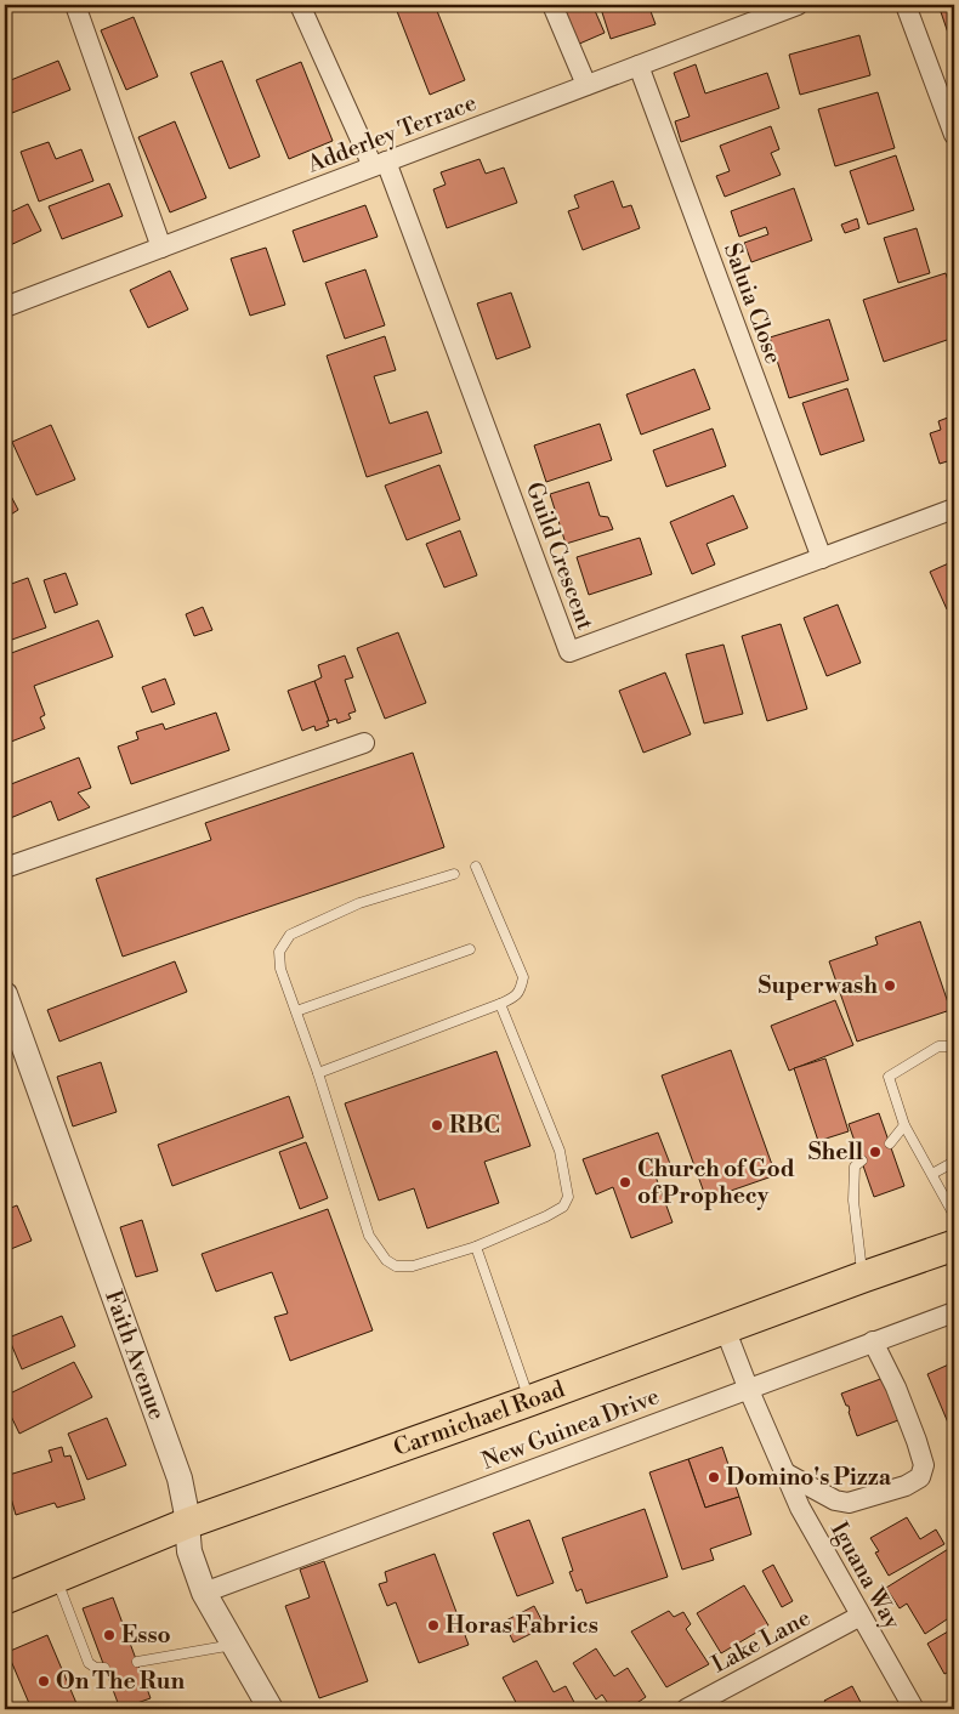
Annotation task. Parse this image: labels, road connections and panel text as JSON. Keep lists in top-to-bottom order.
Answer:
{
  "streets": {
    "main road": ["Carmichael Road"],
    "street": [
      "Adderley Terrace",
      "Saluia Close",
      "Guild Crescent",
      "Faith Avenue",
      "New Guinea Drive",
      "Iguana Way",
      "Lake Lane"
    ]
  },
  "crossings": [
    ["Adderley Terrace", "Saluia Close"],
    ["Adderley Terrace", "Guild Crescent"],
    ["Saluia Close", "Guild Crescent"],
    ["Faith Avenue", "Carmichael Road"],
    ["Faith Avenue", "New Guinea Drive"],
    ["Carmichael Road", "Iguana Way"],
    ["New Guinea Drive", "Iguana Way"],
    ["Iguana Way", "Lake Lane"]
  ],
  "places": [
    "Superwash",
    "RBC",
    "Shell",
    "Church of God of Prophecy",
    "Domino's Pizza",
    "Horas Fabrics",
    "Esso",
    "On The Run"
  ]
}
